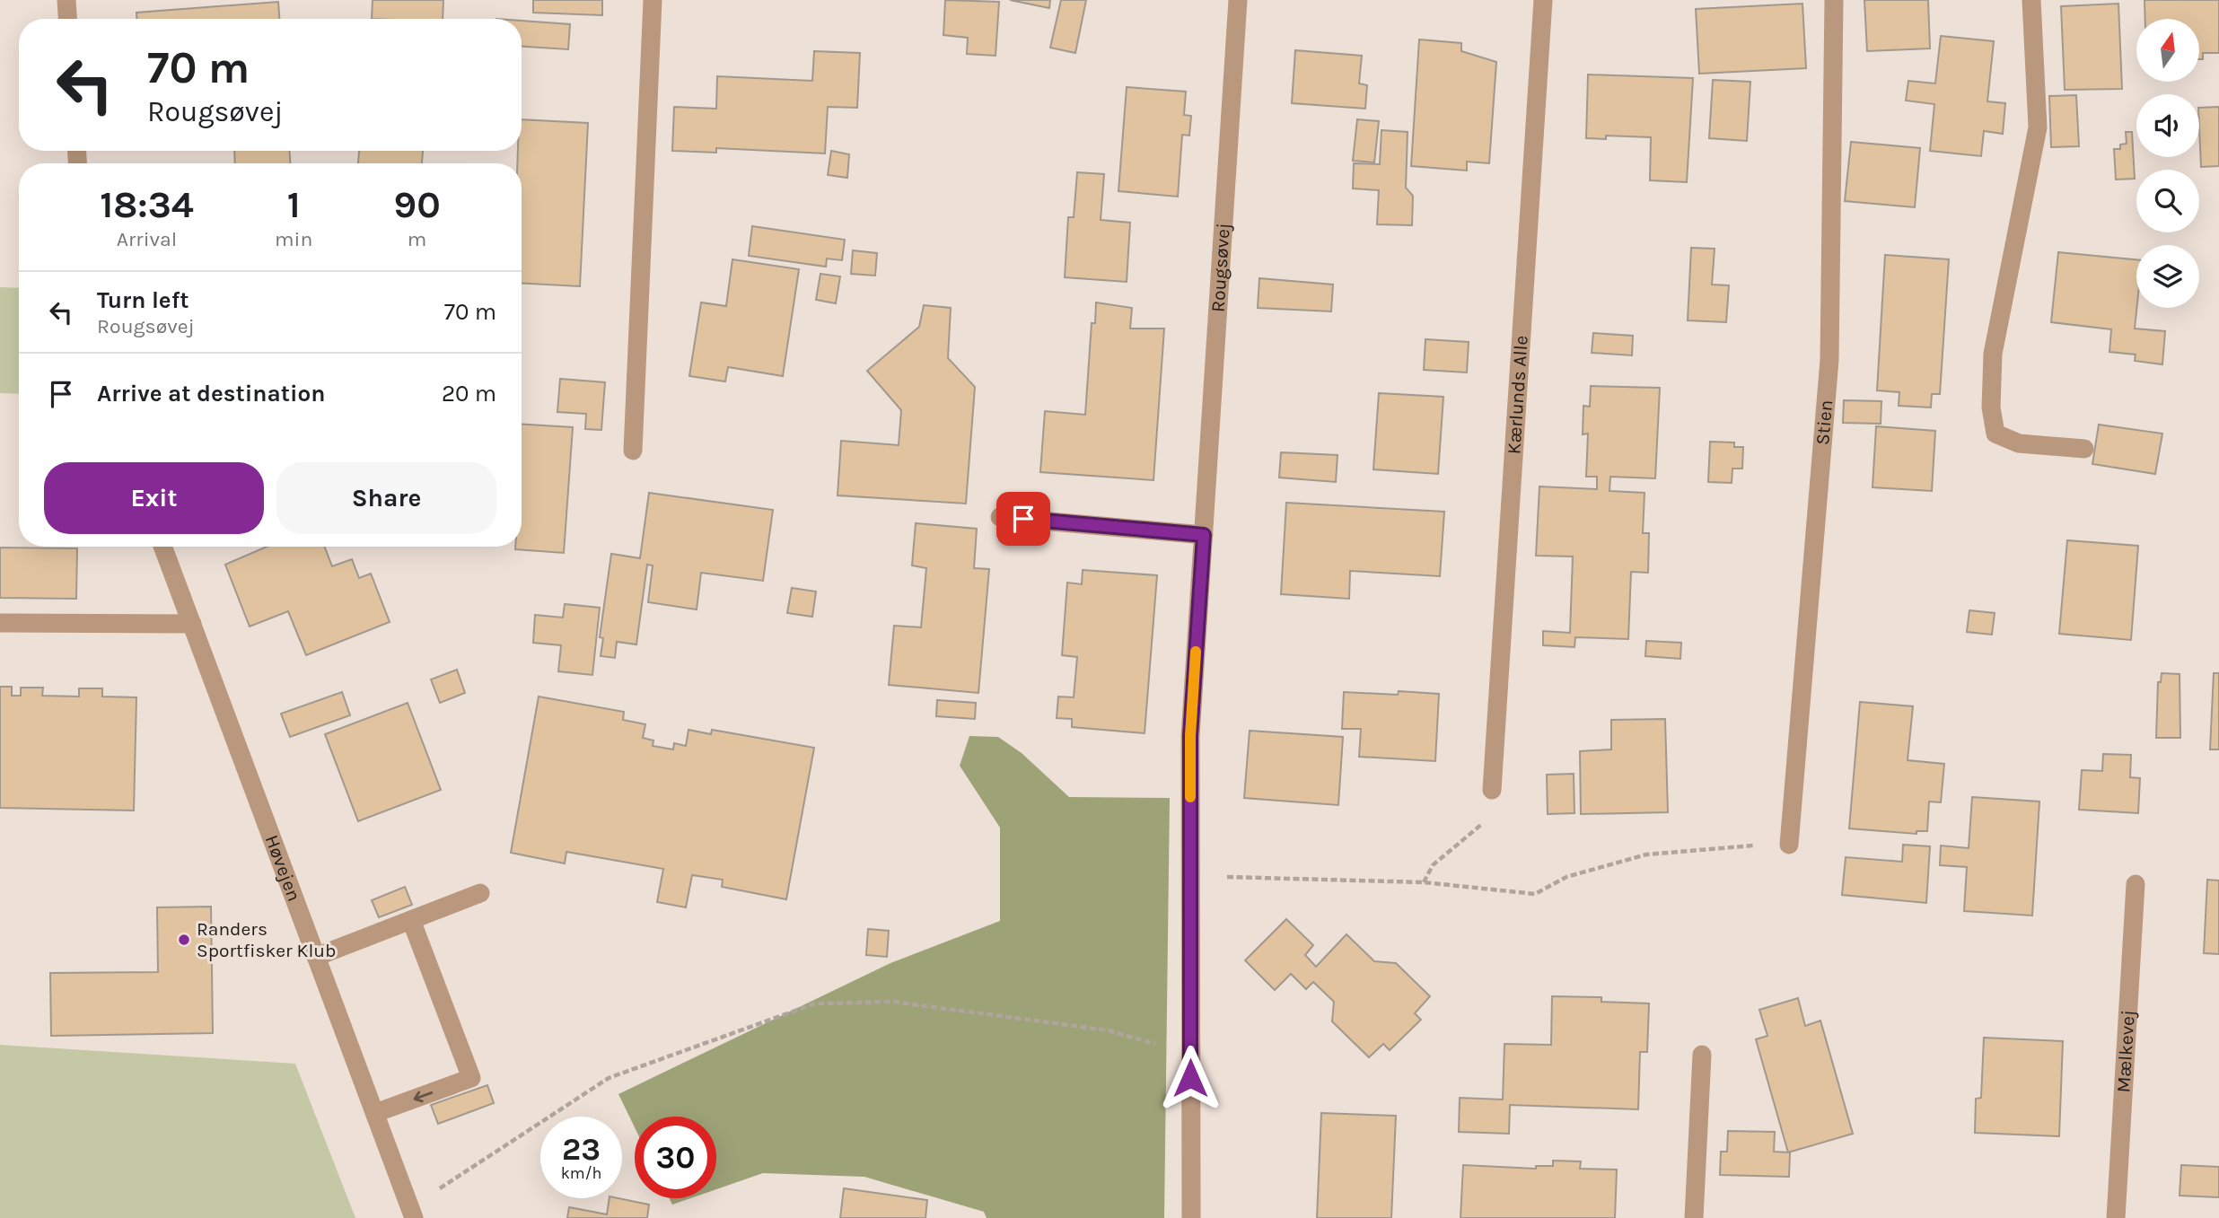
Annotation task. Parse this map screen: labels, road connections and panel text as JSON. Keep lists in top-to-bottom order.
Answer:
{
  "streets": {
    "street": [
      "Rougsøvej",
      "Kærlunds Alle",
      "Stien",
      "Høvejen",
      "Mælkevej"
    ]
  },
  "places": ["Randers Sportfisker Klub"],
  "north": "top",
  "page": {
    "turn": ["70 m", "Rougsøvej"],
    "eta": [
      "18:34",
      "Arrival",
      "1",
      "min",
      "90",
      "m"
    ],
    "list": [
      {
        "name": "Turn left",
        "note": "Rougsøvej",
        "value": "70 m"
      },
      {
        "name": "Arrive at destination",
        "value": "20 m"
      }
    ],
    "buttons": ["Exit", "Share"],
    "speed": "23 km/h",
    "limit": "30"
  }
}
